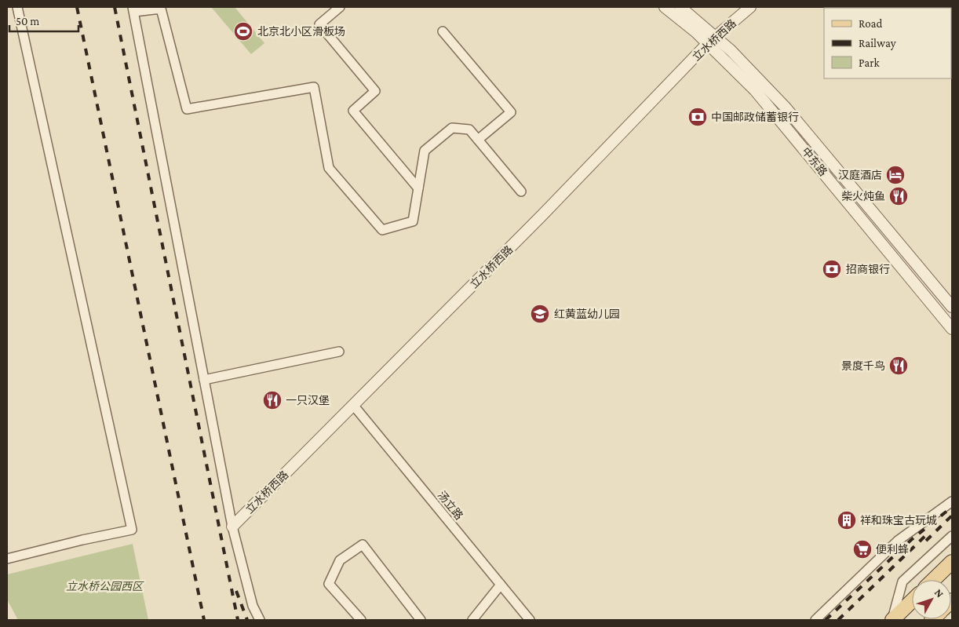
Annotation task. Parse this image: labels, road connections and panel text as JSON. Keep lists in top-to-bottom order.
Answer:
{
  "streets": {
    "street": ["立水桥西路", "中东路", "汤立路"]
  },
  "crossings": [
    ["立水桥西路", "中东路"],
    ["立水桥西路", "汤立路"]
  ],
  "parks": ["立水桥公园西区"],
  "places": {
    "sports": ["北京北小区滑板场"],
    "bank": ["中国邮政储蓄银行", "招商银行"],
    "hotel": ["汉庭酒店"],
    "restaurant": ["柴火炖鱼", "景度千鸟", "一只汉堡"],
    "school or university": ["红黄蓝幼儿园"],
    "building": ["祥和珠宝古玩城"],
    "supermarket": ["便利蜂"]
  },
  "legend": ["Road", "Railway", "Park"],
  "scale_bar": "50 m",
  "north": "top right"
}
